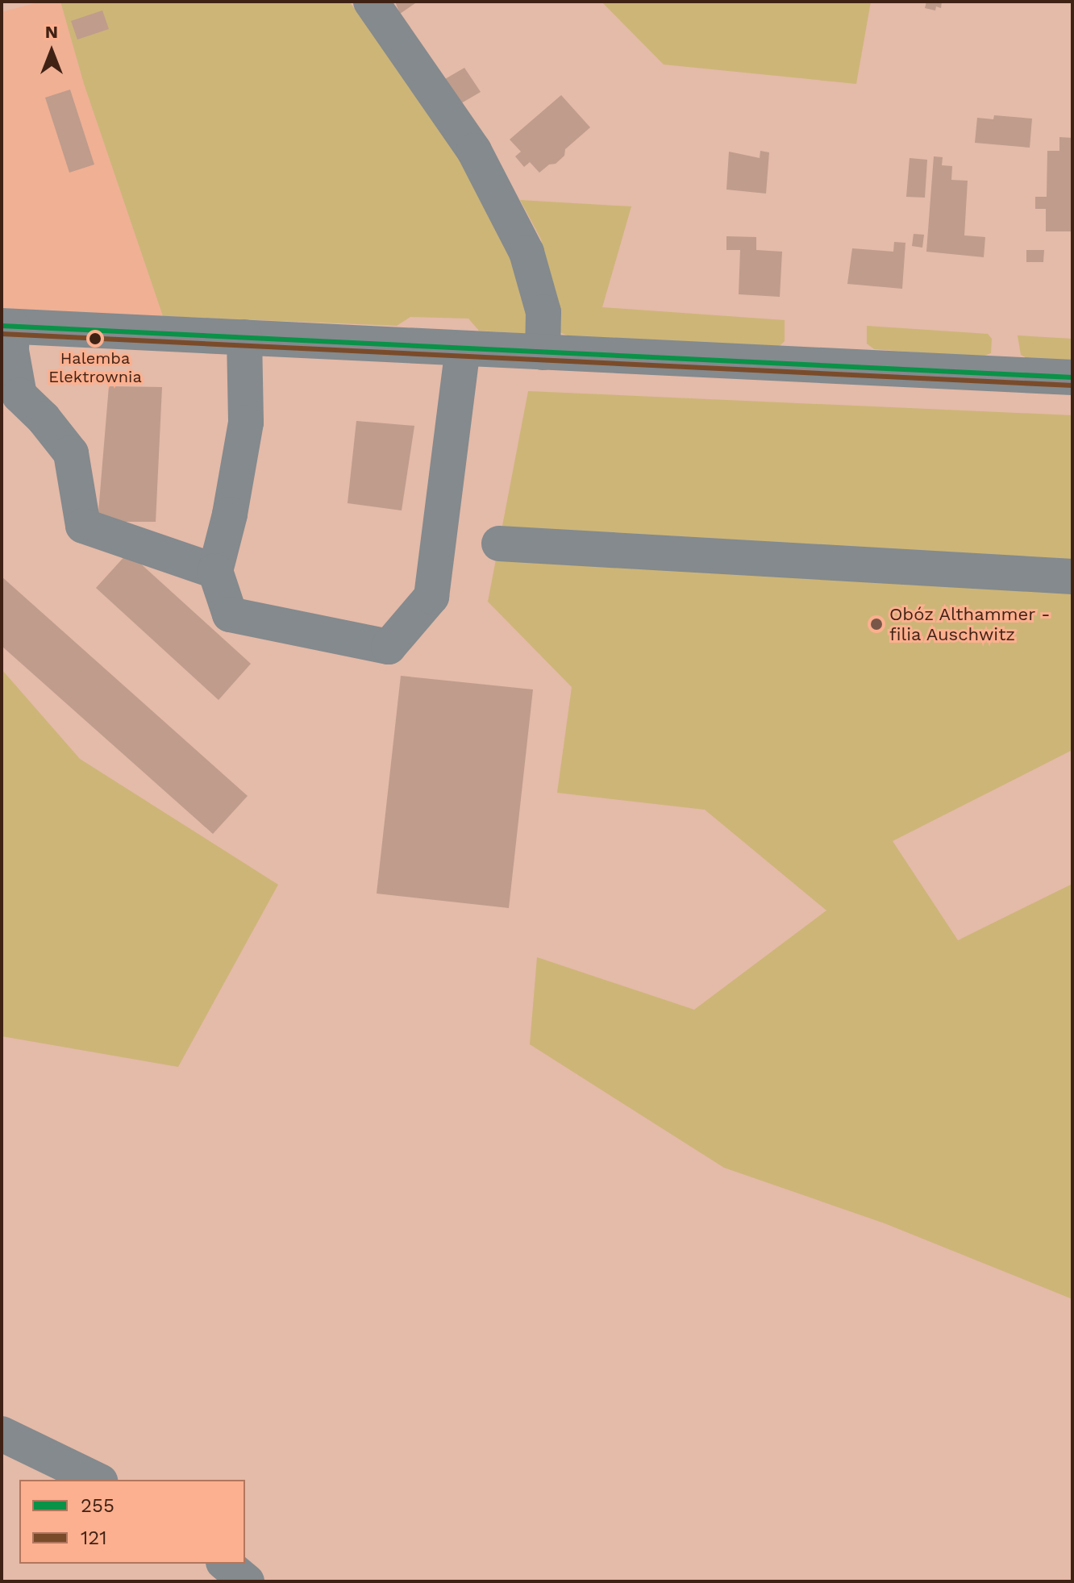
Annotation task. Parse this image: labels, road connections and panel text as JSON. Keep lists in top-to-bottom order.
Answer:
{
  "places": ["Halemba Elektrownia", "Obóz Althammer - filia Auschwitz"],
  "lines": ["transit line 255", "transit line 121"],
  "legend": ["255", "121"],
  "north": "top"
}
